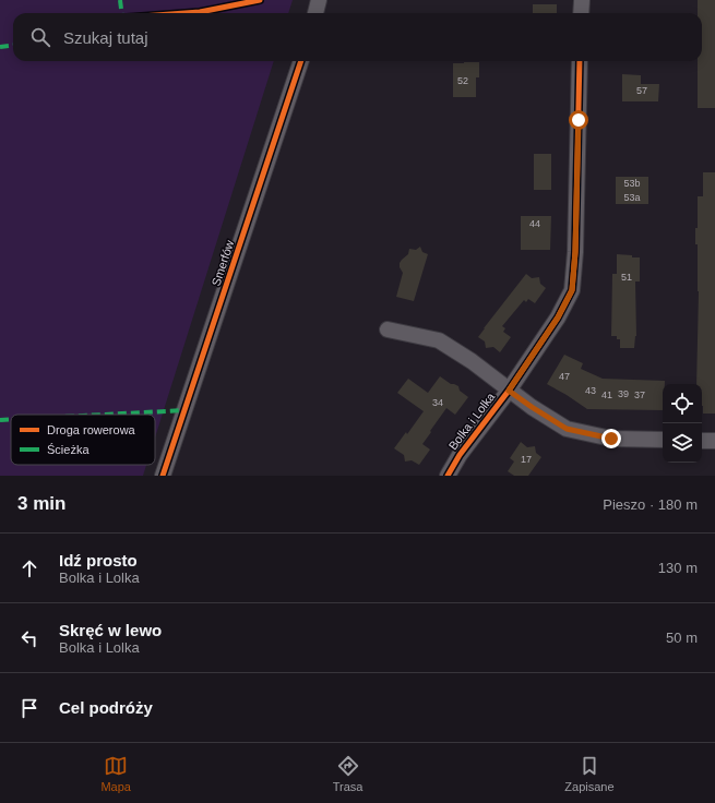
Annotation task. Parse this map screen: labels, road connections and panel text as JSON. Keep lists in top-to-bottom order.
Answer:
{
  "streets": {
    "street": ["Smerfów", "Bolka i Lolka"]
  },
  "house_numbers": [
    "52",
    "57",
    "53b",
    "53a",
    "44",
    "51",
    "47",
    "43",
    "39",
    "41",
    "37",
    "34",
    "17"
  ],
  "legend": ["Droga rowerowa", "Ścieżka"],
  "page": {
    "search": "Szukaj tutaj",
    "heading": ["3 min", "Pieszo · 180 m"],
    "list": [
      ["Idź prosto", "Bolka i Lolka", "130 m"],
      ["Skręć w lewo", "Bolka i Lolka", "50 m"],
      "Cel podróży"
    ],
    "nav": ["Mapa", "Trasa", "Zapisane"]
  }
}
